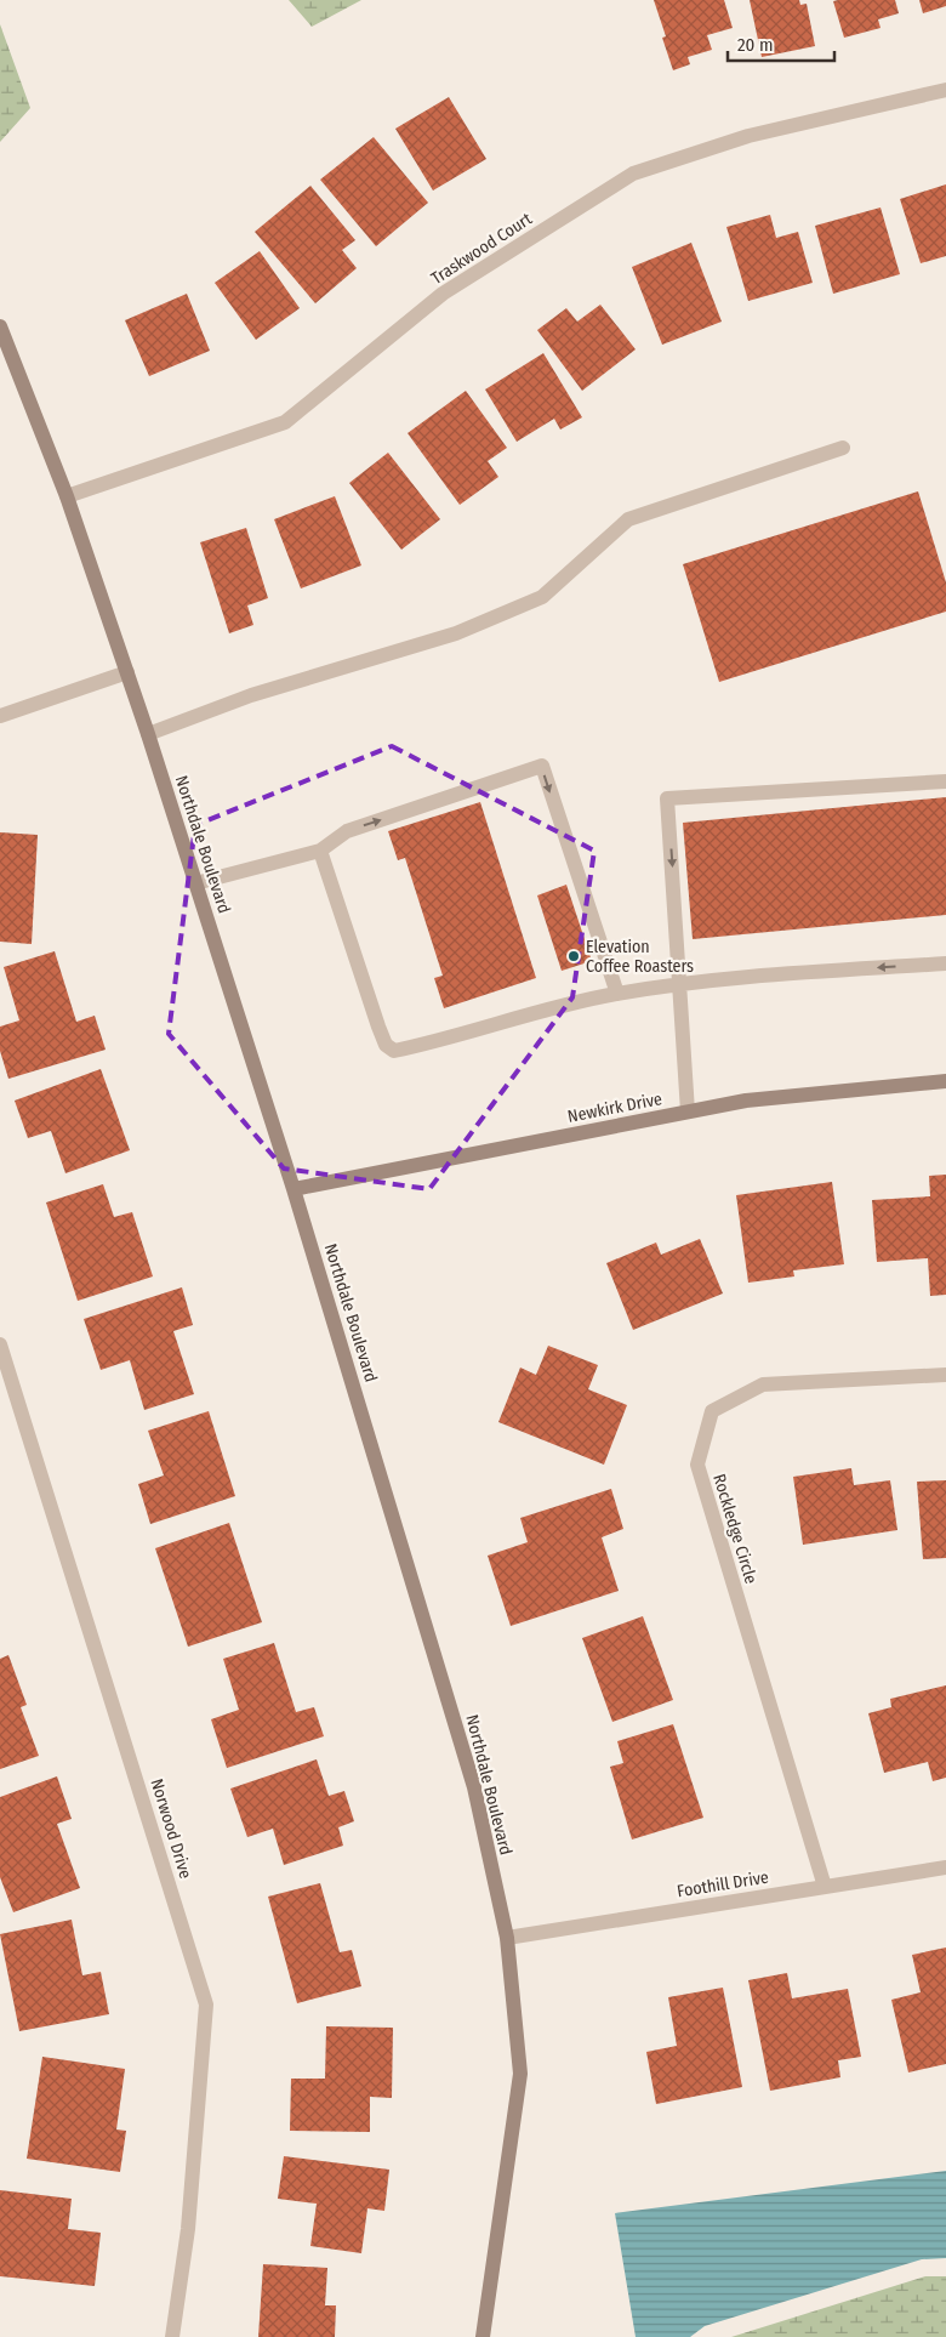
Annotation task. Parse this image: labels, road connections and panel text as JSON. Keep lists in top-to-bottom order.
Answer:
{
  "streets": {
    "street": [
      "Traskwood Court",
      "Northdale Boulevard",
      "Newkirk Drive",
      "Rockledge Circle",
      "Norwood Drive",
      "Foothill Drive"
    ]
  },
  "crossings": [
    ["Traskwood Court", "Northdale Boulevard"],
    ["Northdale Boulevard", "Newkirk Drive"],
    ["Northdale Boulevard", "Foothill Drive"],
    ["Rockledge Circle", "Foothill Drive"]
  ],
  "places": ["Elevation Coffee Roasters"],
  "scale_bar": "20 m"
}
